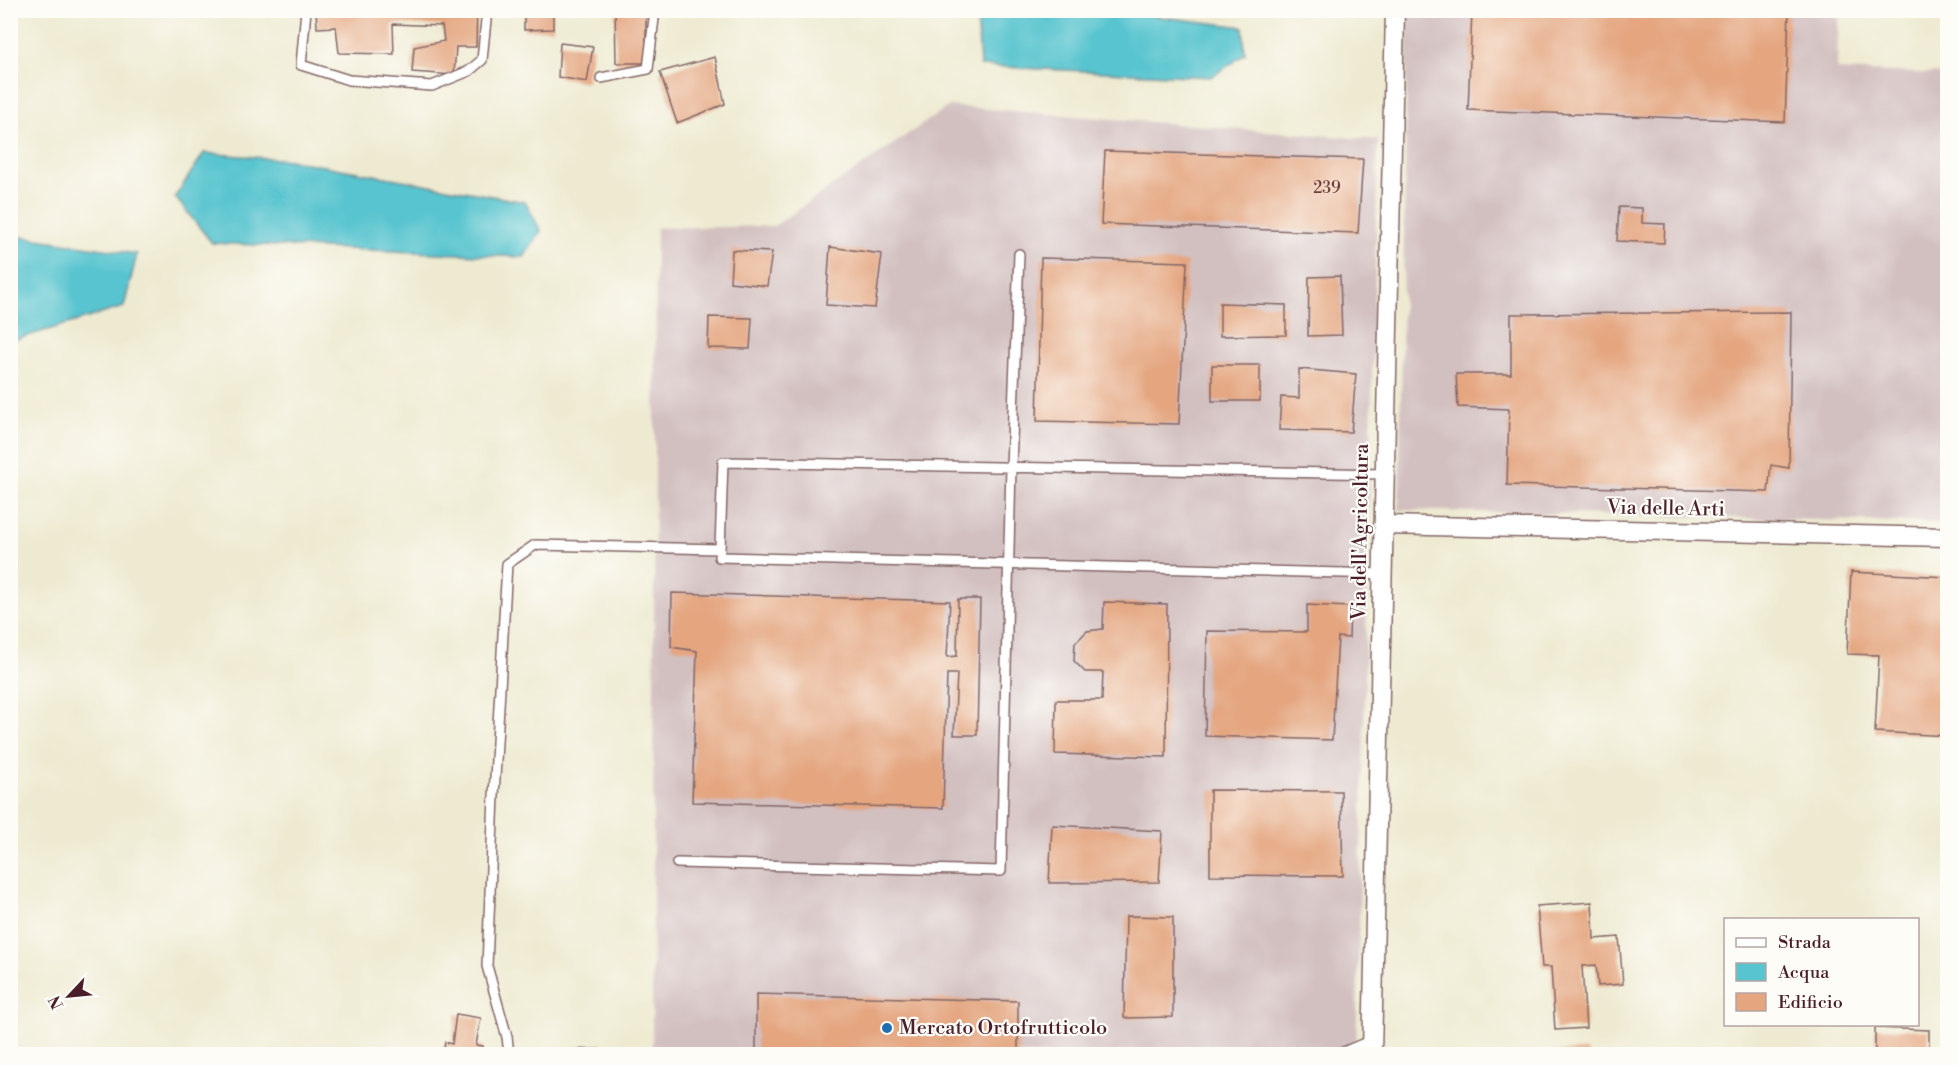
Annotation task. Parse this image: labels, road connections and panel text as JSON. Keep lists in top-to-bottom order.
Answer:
{
  "streets": {
    "street": ["Via delle Arti", "Via dell'Agricoltura"]
  },
  "crossings": [
    ["Via delle Arti", "Via dell'Agricoltura"]
  ],
  "places": ["Mercato Ortofrutticolo"],
  "house_numbers": ["239"],
  "legend": ["Strada", "Acqua", "Edificio"],
  "north": "bottom left"
}
